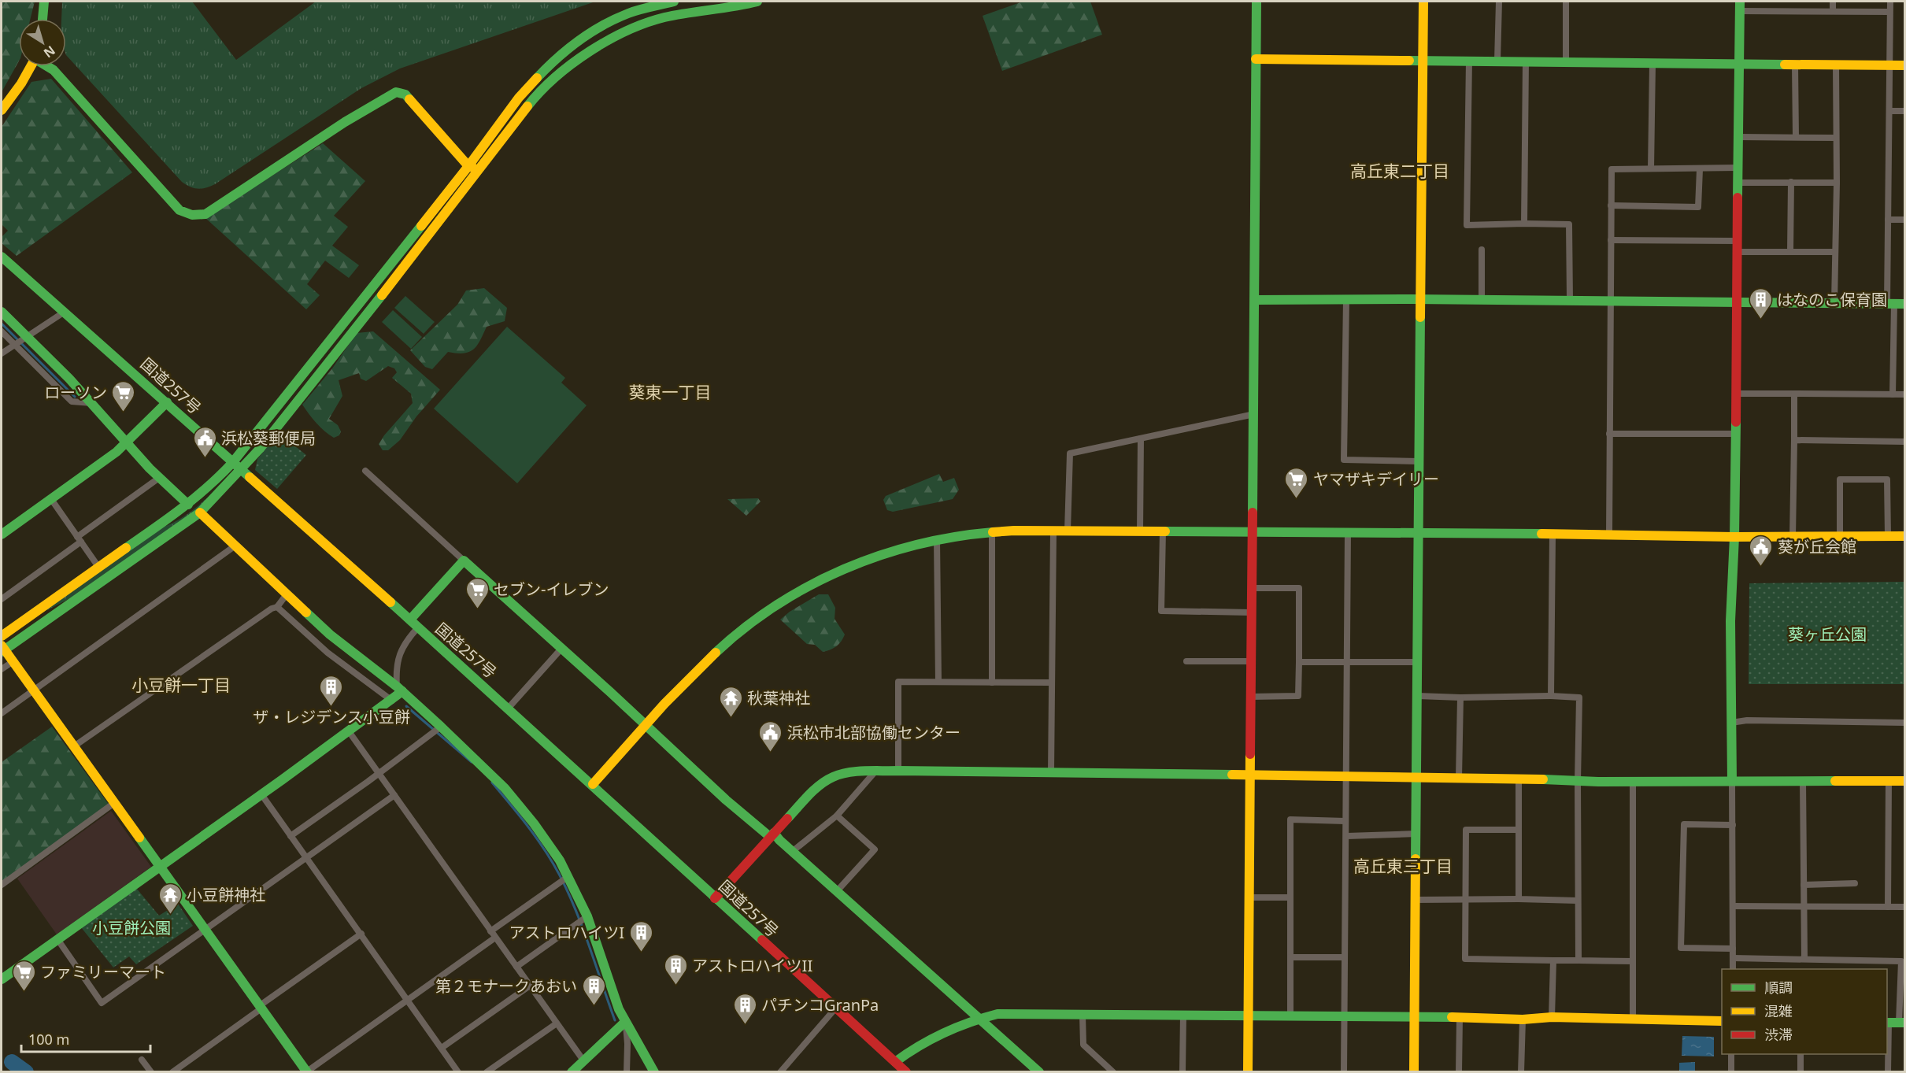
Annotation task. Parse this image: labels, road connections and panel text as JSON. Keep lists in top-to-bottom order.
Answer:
{
  "streets": {
    "main road": ["国道257号"]
  },
  "districts": [
    "高丘東二丁目",
    "葵東一丁目",
    "小豆餅一丁目",
    "高丘東三丁目"
  ],
  "parks": ["葵ヶ丘公園", "小豆餅公園"],
  "places": {
    "building": [
      "はなのこ保育園",
      "ザ・レジデンス小豆餅",
      "アストロハイツI",
      "アストロハイツII",
      "第２モナークあおい",
      "パチンコGranPa"
    ],
    "supermarket": [
      "ローソン",
      "ヤマザキデイリー",
      "セブン-イレブン",
      "ファミリーマート"
    ],
    "public building": ["浜松葵郵便局", "葵が丘会館", "浜松市北部協働センター"],
    "temple": ["秋葉神社", "小豆餅神社"]
  },
  "legend": ["順調", "混雑", "渋滞"],
  "scale_bar": "100 m",
  "north": "bottom right"
}
